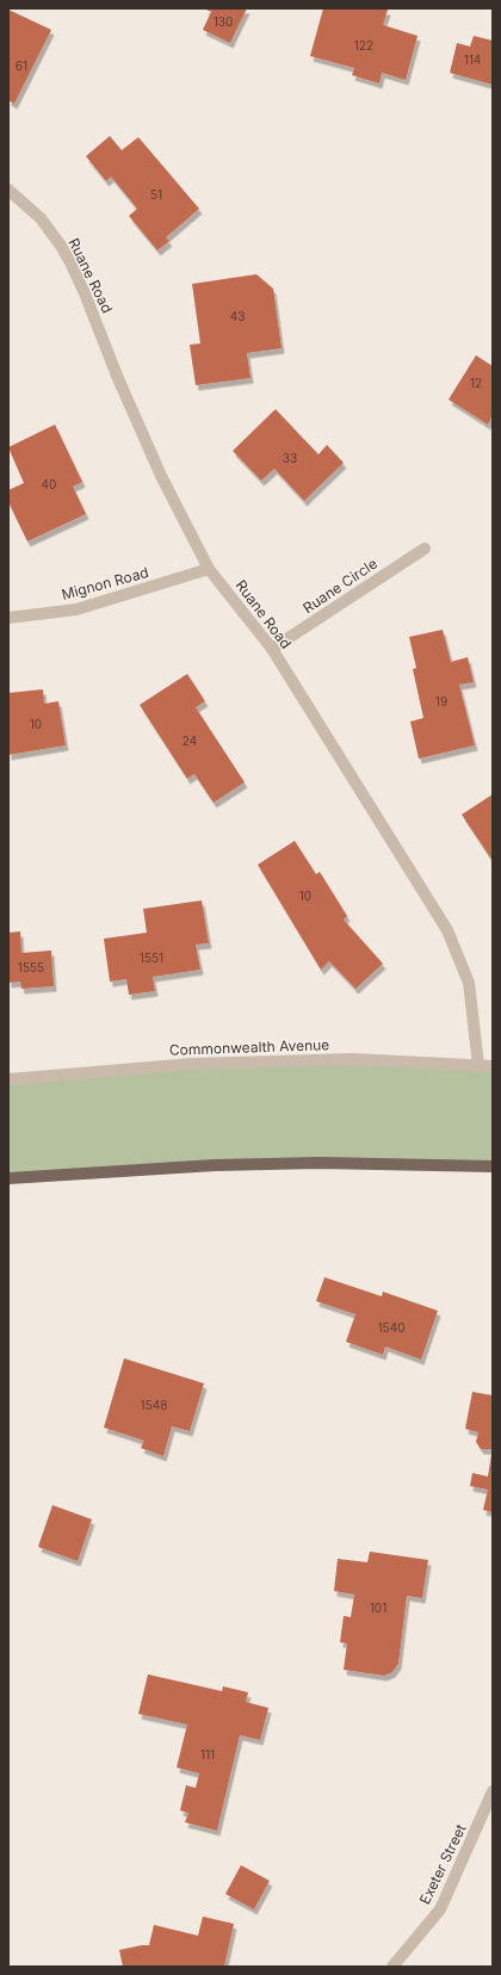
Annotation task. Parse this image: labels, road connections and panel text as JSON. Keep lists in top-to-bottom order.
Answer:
{
  "streets": {
    "street": [
      "Ruane Road",
      "Mignon Road",
      "Ruane Circle",
      "Commonwealth Avenue",
      "Exeter Street"
    ]
  },
  "crossings": [
    ["Ruane Road", "Mignon Road"],
    ["Ruane Road", "Ruane Circle"],
    ["Ruane Road", "Commonwealth Avenue"]
  ],
  "house_numbers": [
    "130",
    "122",
    "114",
    "61",
    "51",
    "43",
    "12",
    "33",
    "40",
    "19",
    "10",
    "24",
    "10",
    "1551",
    "1555",
    "1540",
    "1548",
    "101",
    "111"
  ]
}
